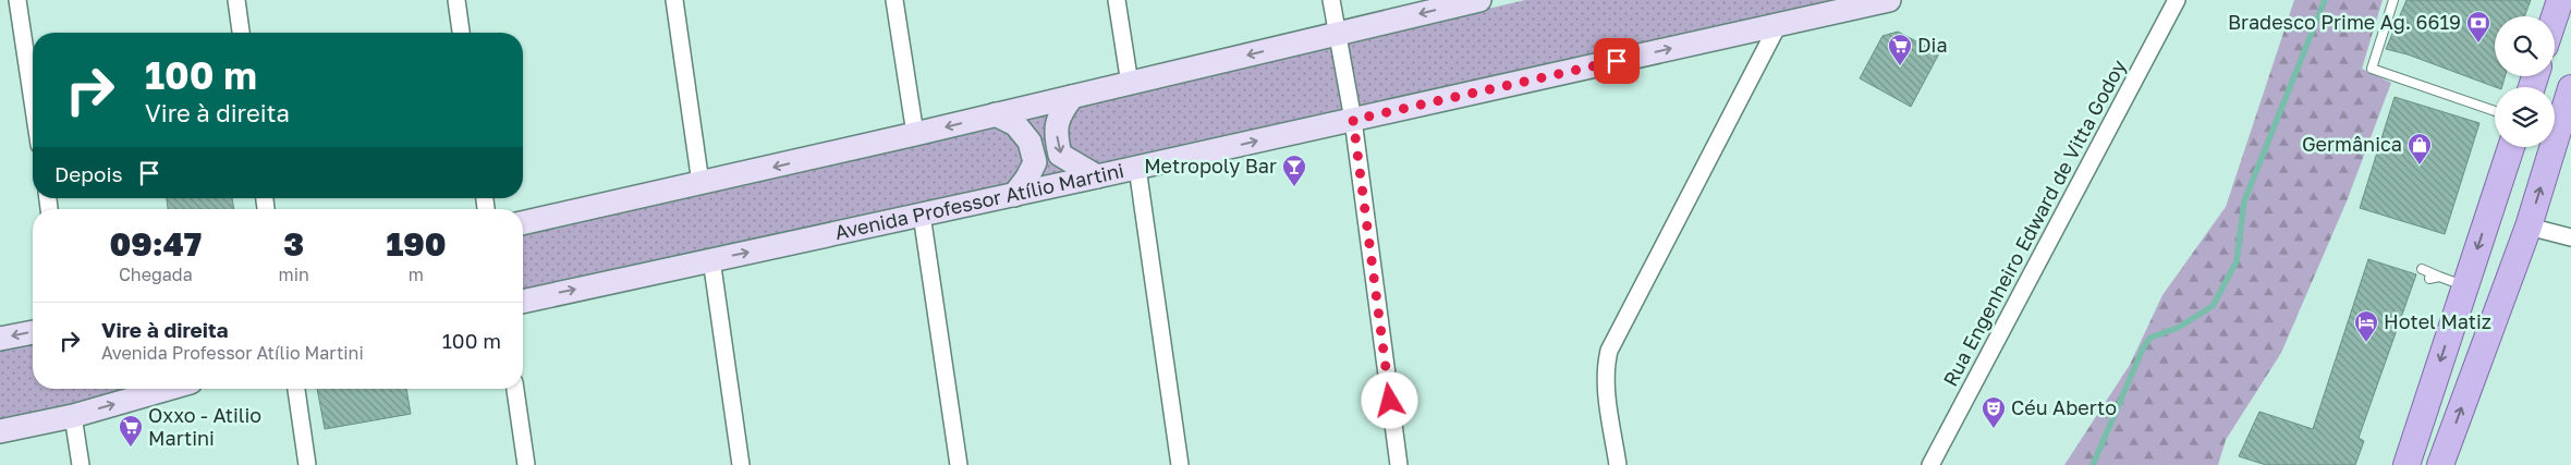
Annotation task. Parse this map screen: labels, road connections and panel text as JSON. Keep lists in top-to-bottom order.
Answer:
{
  "streets": {
    "main road": ["Avenida Professor Atílio Martini"],
    "street": ["Rua Engenheiro Edward de Vitta Godoy"]
  },
  "places": {
    "bank": ["Bradesco Prime Ag. 6619"],
    "supermarket": ["Dia", "Oxxo - Atilio Martini"],
    "shop": ["Germânica"],
    "bar": ["Metropoly Bar"],
    "hotel": ["Hotel Matiz"],
    "theatre": ["Céu Aberto"]
  },
  "page": {
    "turn": ["100 m", "Vire à direita"],
    "then": "Depois",
    "eta": [
      "09:47",
      "Chegada",
      "3",
      "min",
      "190",
      "m"
    ],
    "list": [
      {
        "name": "Vire à direita",
        "note": "Avenida Professor Atílio Martini",
        "value": "100 m"
      }
    ]
  }
}
